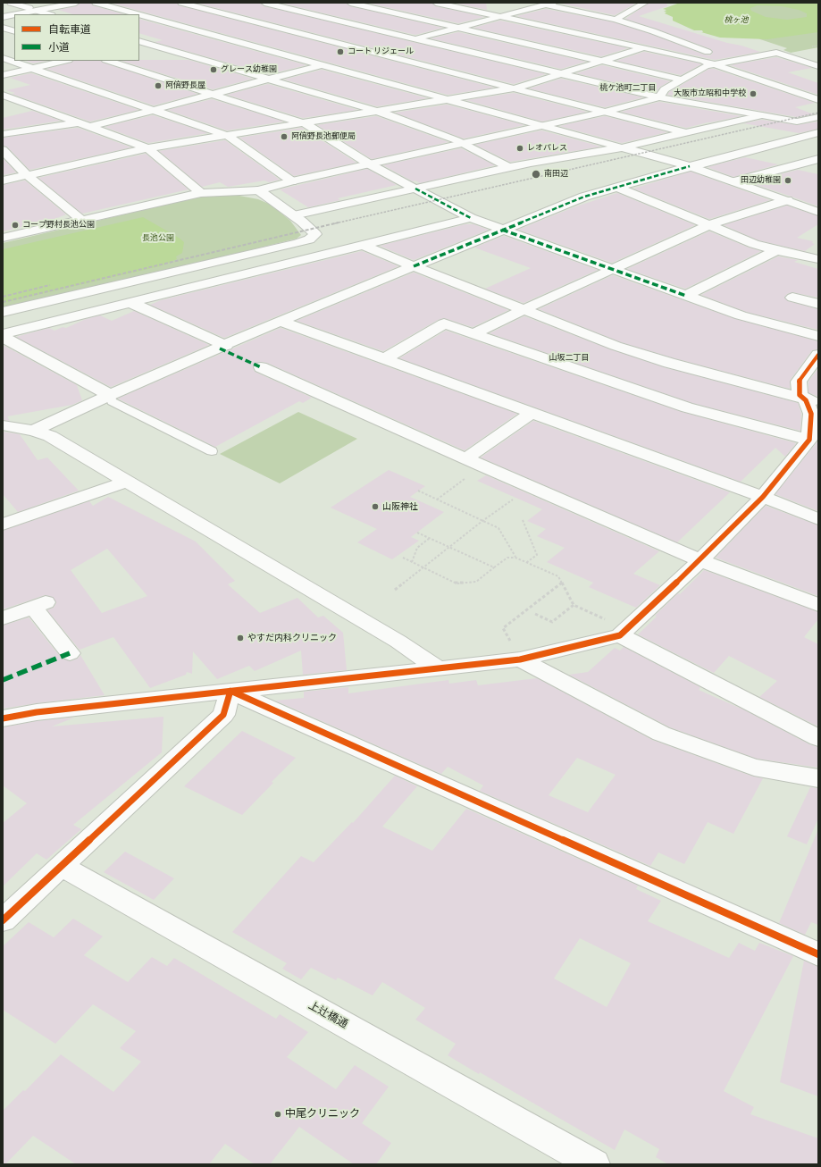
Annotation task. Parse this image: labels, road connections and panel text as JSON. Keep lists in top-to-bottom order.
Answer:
{
  "streets": {
    "street": ["上辻橋通"]
  },
  "districts": ["桃ケ池町二丁目", "山坂二丁目"],
  "water": ["桃ヶ池"],
  "parks": ["長池公園"],
  "places": [
    "コート リジェール",
    "グレース幼稚園",
    "阿倍野長屋",
    "大阪市立昭和中学校",
    "阿倍野長池郵便局",
    "レオパレス",
    "南田辺",
    "田辺幼稚園",
    "コープ野村長池公園",
    "山阪神社",
    "やすだ内科クリニック",
    "中尾クリニック"
  ],
  "legend": ["自転車道", "小道"]
}
